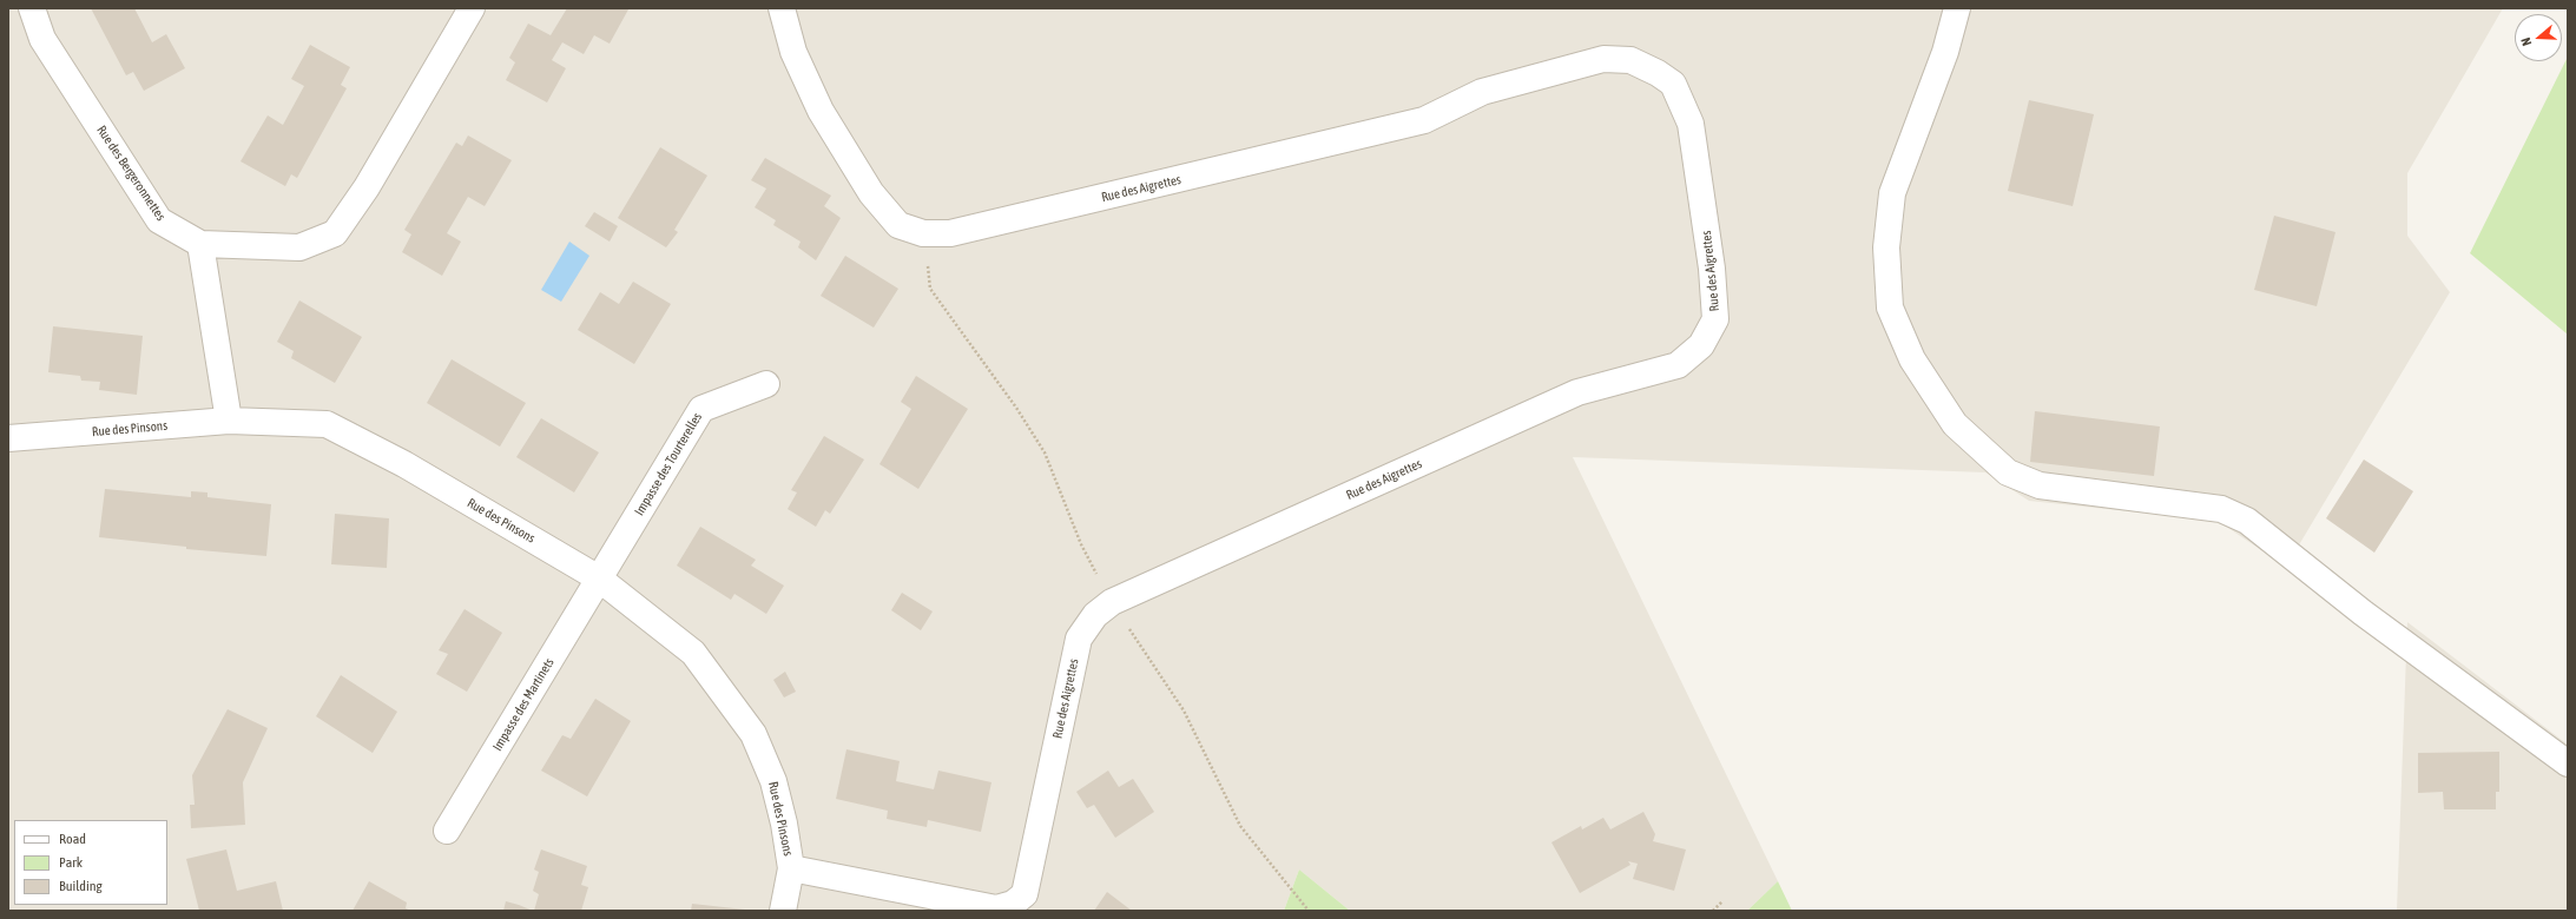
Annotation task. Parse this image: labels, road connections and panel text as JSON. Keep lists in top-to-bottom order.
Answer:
{
  "streets": {
    "street": [
      "Rue des Bergeronnettes",
      "Rue des Aigrettes",
      "Rue des Pinsons",
      "Impasse des Tourterelles",
      "Impasse des Martinets"
    ]
  },
  "crossings": [
    ["Rue des Aigrettes", "Rue des Pinsons"],
    ["Rue des Pinsons", "Impasse des Tourterelles"],
    ["Rue des Pinsons", "Impasse des Martinets"],
    ["Impasse des Tourterelles", "Impasse des Martinets"]
  ],
  "legend": ["Road", "Park", "Building"],
  "north": "left"
}
